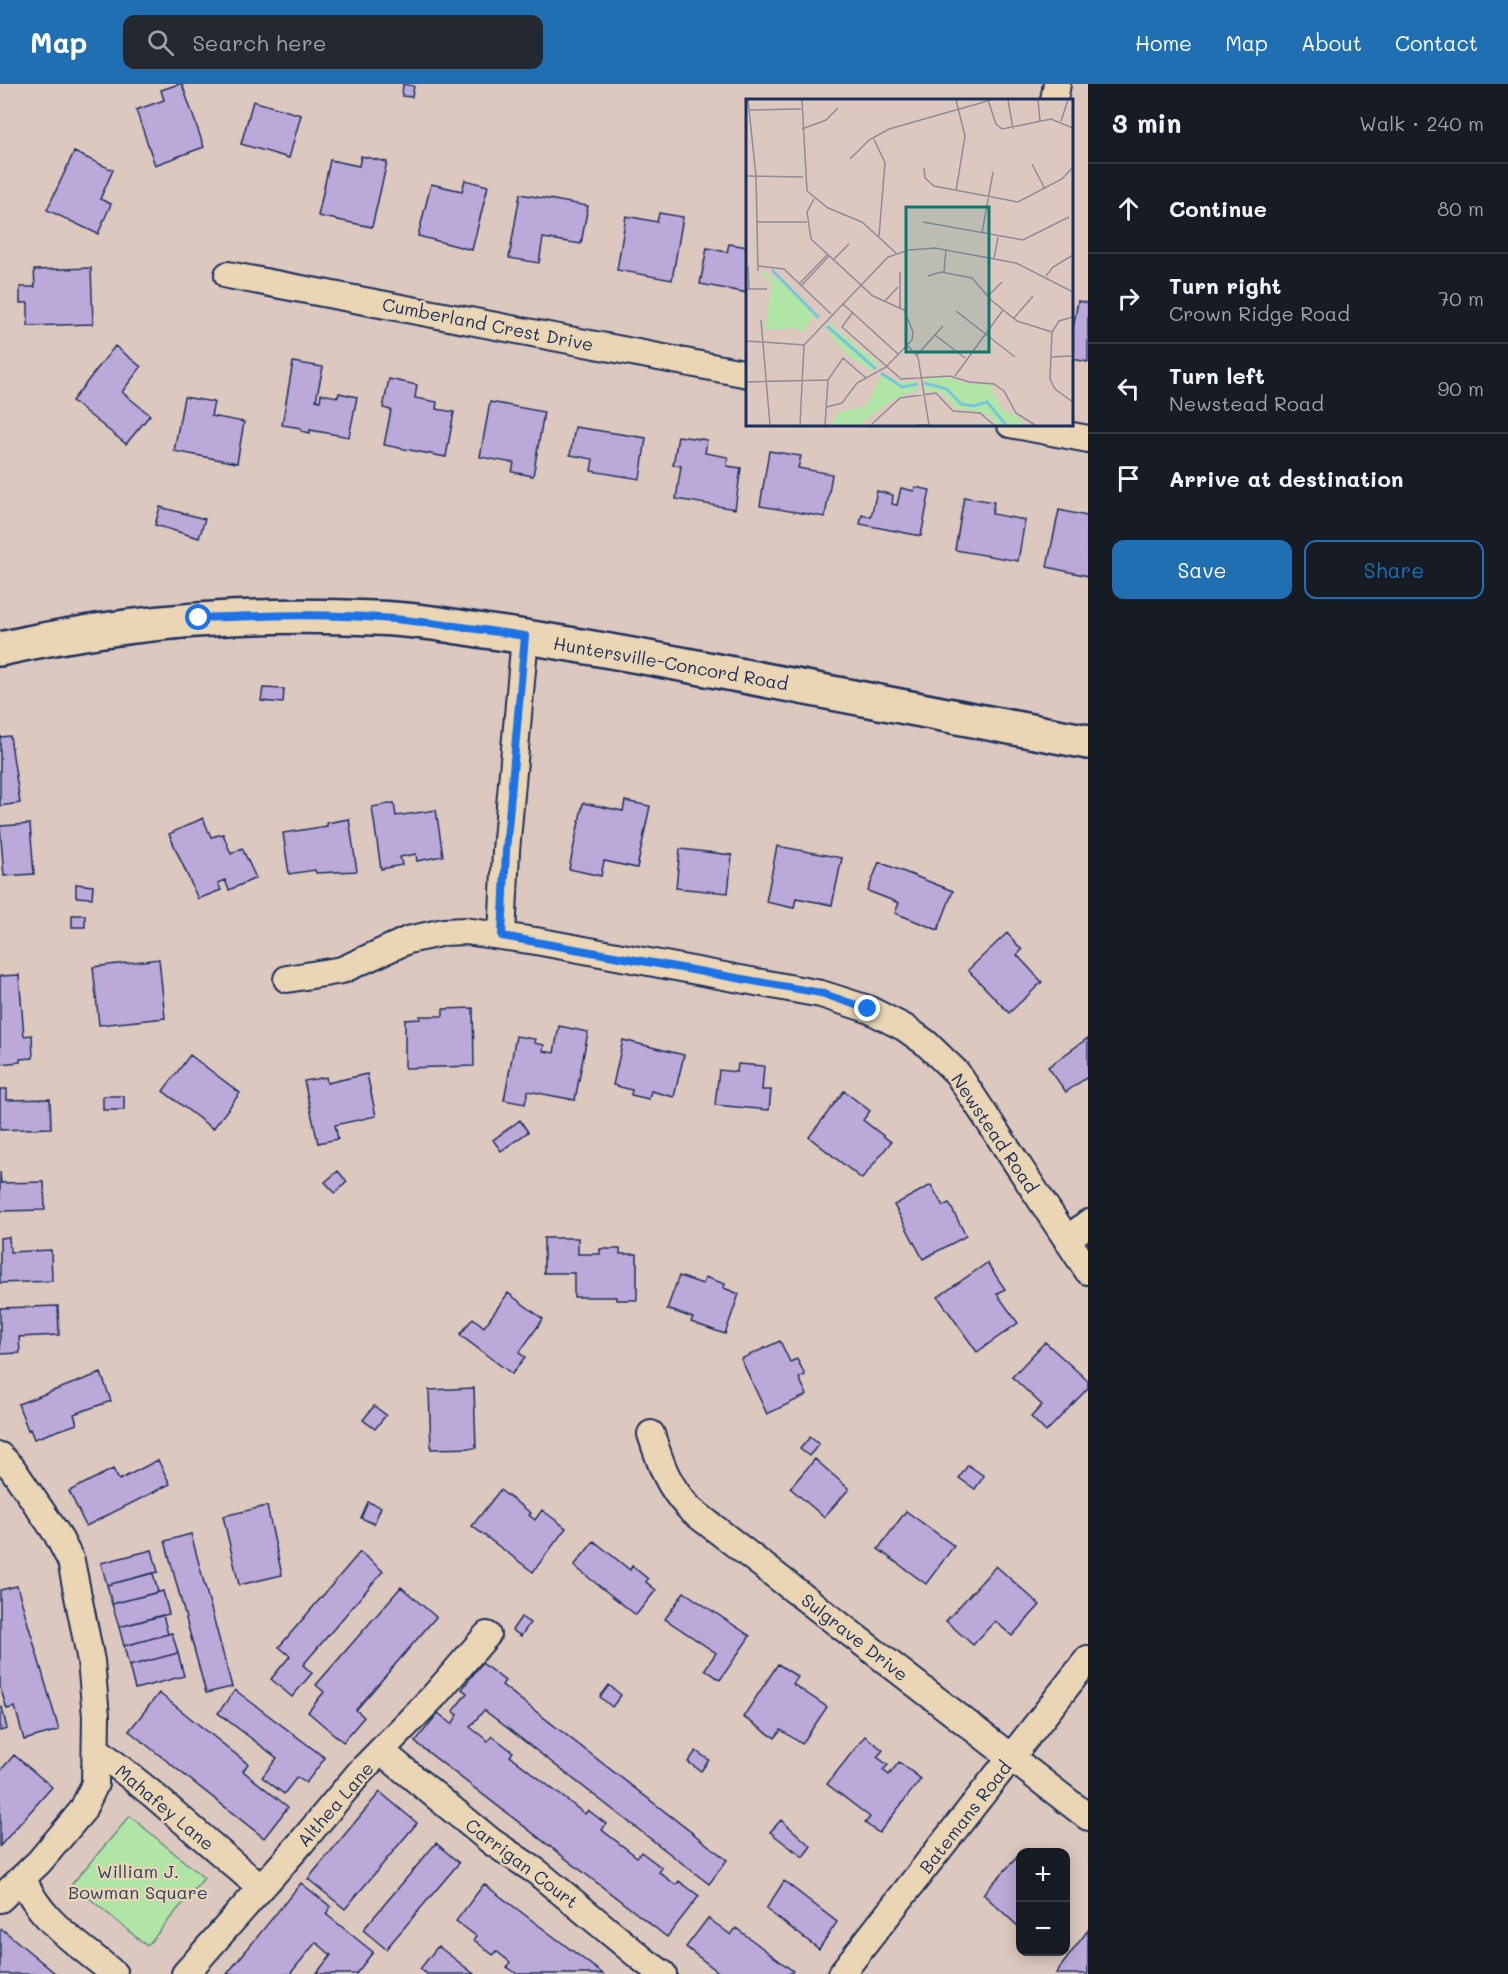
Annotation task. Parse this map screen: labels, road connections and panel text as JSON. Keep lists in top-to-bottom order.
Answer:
{
  "streets": {
    "main road": ["Huntersville-Concord Road"],
    "street": [
      "Cumberland Crest Drive",
      "Newstead Road",
      "Sulgrave Drive",
      "Althea Lane",
      "Mahafey Lane",
      "Batemans Road",
      "Carrigan Court"
    ]
  },
  "crossings": [
    ["Sulgrave Drive", "Batemans Road"],
    ["Althea Lane", "Mahafey Lane"],
    ["Althea Lane", "Carrigan Court"]
  ],
  "parks": ["William J. Bowman Square"],
  "page": {
    "header": "Map",
    "search": "Search here",
    "nav": [
      "Home",
      "Map",
      "About",
      "Contact"
    ],
    "heading": ["3 min", "Walk · 240 m"],
    "list": [
      ["Continue", "80 m"],
      ["Turn right", "Crown Ridge Road", "70 m"],
      ["Turn left", "Newstead Road", "90 m"],
      "Arrive at destination"
    ],
    "buttons": ["Save", "Share"],
    "map_buttons": ["+", "−"]
  }
}
